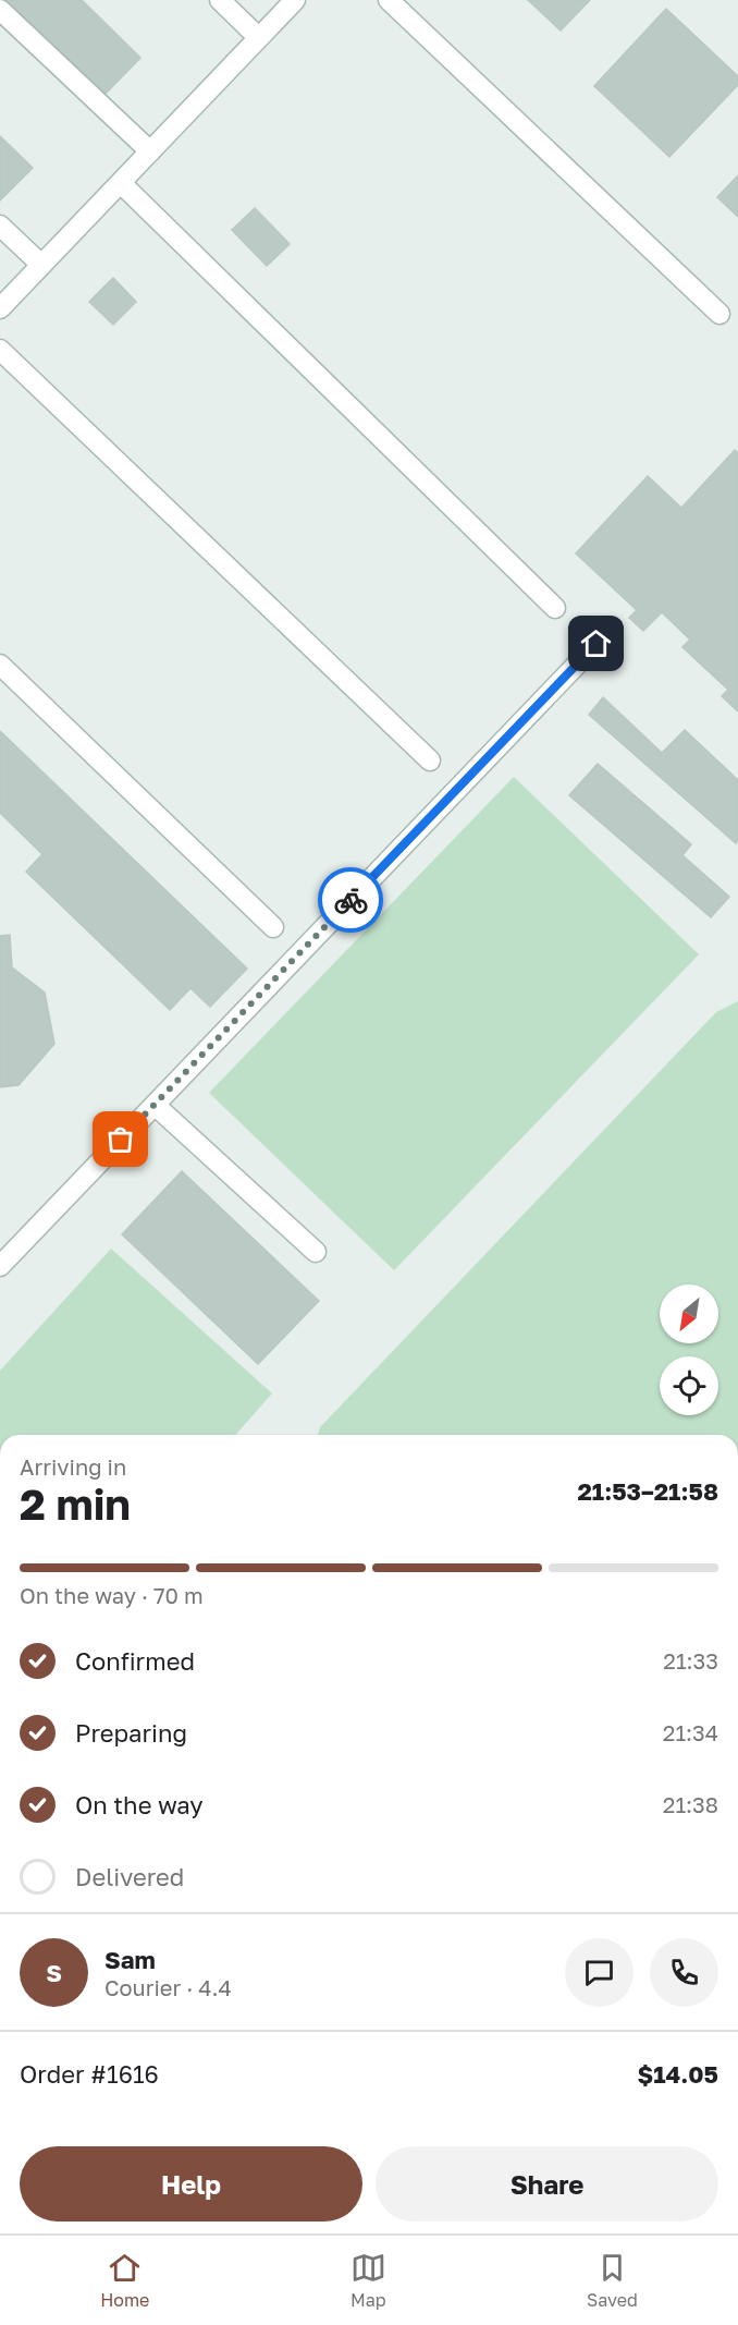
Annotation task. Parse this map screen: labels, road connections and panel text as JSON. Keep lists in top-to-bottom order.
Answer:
{
  "north": "bottom left",
  "page": {
    "heading": ["2 min", "Arriving in", "21:53–21:58"],
    "panel": [
      "Sam",
      "Courier · 4.4",
      "Order #1616",
      "$14.05"
    ],
    "bar": "On the way · 70 m",
    "list": [
      ["Confirmed", "21:33"],
      ["Preparing", "21:34"],
      ["On the way", "21:38"],
      "Delivered"
    ],
    "round": "S",
    "buttons": ["Help", "Share"],
    "tabs": ["Home", "Map", "Saved"]
  }
}
